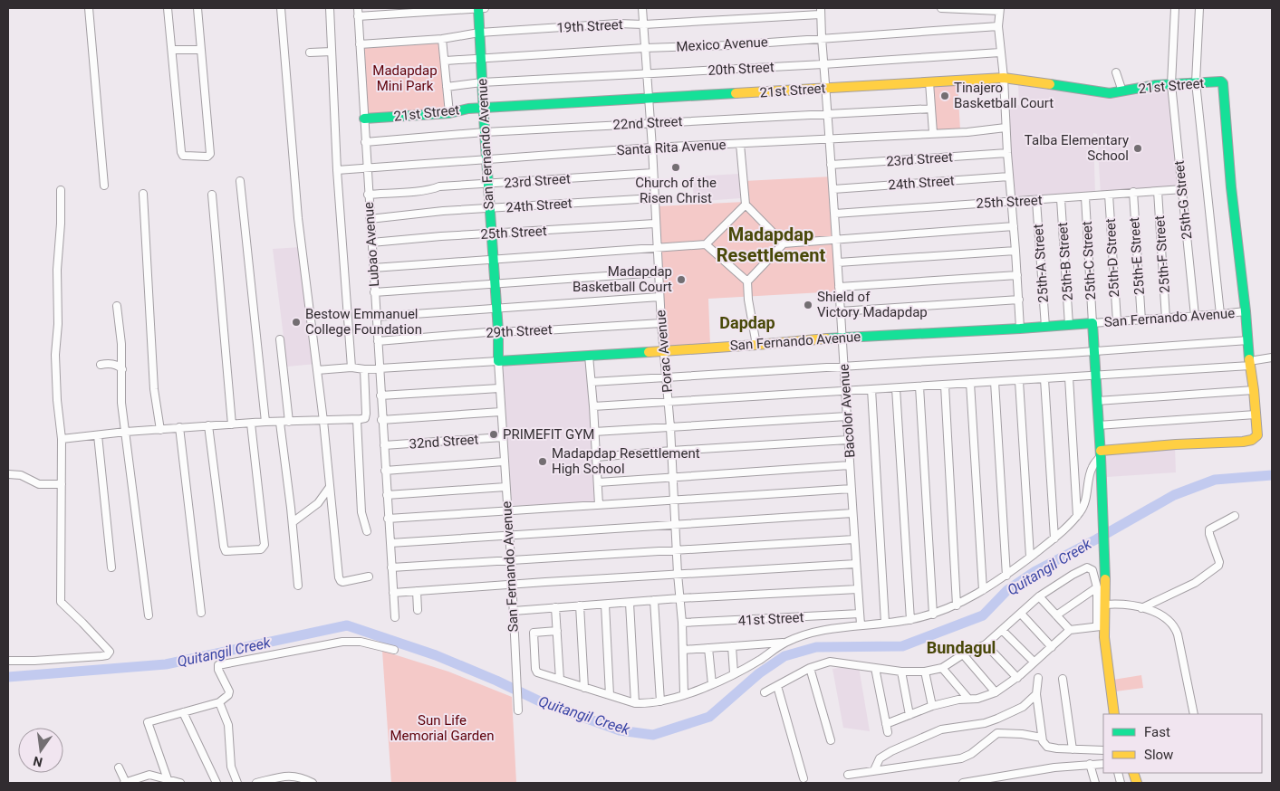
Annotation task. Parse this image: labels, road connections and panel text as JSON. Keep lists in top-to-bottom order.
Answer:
{
  "streets": {
    "street": [
      "19th Street",
      "Mexico Avenue",
      "20th Street",
      "21st Street",
      "22nd Street",
      "San Fernando Avenue",
      "Santa Rita Avenue",
      "23rd Street",
      "24th Street",
      "25th-G Street",
      "25th Street",
      "Lubao Avenue",
      "25th-F Street",
      "25th-E Street",
      "25th-D Street",
      "25th-C Street",
      "25th-B Street",
      "25th-A Street",
      "29th Street",
      "Porac Avenue",
      "Bacolor Avenue",
      "32nd Street",
      "41st Street"
    ]
  },
  "crossings": [
    ["19th Street", "San Fernando Avenue"],
    ["19th Street", "Lubao Avenue"],
    ["19th Street", "Porac Avenue"],
    ["19th Street", "Bacolor Avenue"],
    ["Mexico Avenue", "San Fernando Avenue"],
    ["Mexico Avenue", "Porac Avenue"],
    ["Mexico Avenue", "Bacolor Avenue"],
    ["20th Street", "San Fernando Avenue"],
    ["20th Street", "Porac Avenue"],
    ["20th Street", "Bacolor Avenue"],
    ["21st Street", "San Fernando Avenue"],
    ["21st Street", "25th-G Street"],
    ["21st Street", "Lubao Avenue"],
    ["21st Street", "Porac Avenue"],
    ["21st Street", "Bacolor Avenue"],
    ["22nd Street", "San Fernando Avenue"],
    ["22nd Street", "Lubao Avenue"],
    ["22nd Street", "Porac Avenue"],
    ["22nd Street", "Bacolor Avenue"],
    ["San Fernando Avenue", "Santa Rita Avenue"],
    ["San Fernando Avenue", "23rd Street"],
    ["San Fernando Avenue", "24th Street"],
    ["San Fernando Avenue", "25th-G Street"],
    ["San Fernando Avenue", "25th Street"],
    ["San Fernando Avenue", "Lubao Avenue"],
    ["San Fernando Avenue", "25th-F Street"],
    ["San Fernando Avenue", "25th-E Street"],
    ["San Fernando Avenue", "25th-D Street"],
    ["San Fernando Avenue", "25th-C Street"],
    ["San Fernando Avenue", "25th-B Street"],
    ["San Fernando Avenue", "25th-A Street"],
    ["San Fernando Avenue", "29th Street"],
    ["San Fernando Avenue", "Porac Avenue"],
    ["San Fernando Avenue", "Bacolor Avenue"],
    ["San Fernando Avenue", "32nd Street"],
    ["Santa Rita Avenue", "Lubao Avenue"],
    ["Santa Rita Avenue", "Porac Avenue"],
    ["Santa Rita Avenue", "Bacolor Avenue"],
    ["23rd Street", "Lubao Avenue"],
    ["23rd Street", "Porac Avenue"],
    ["23rd Street", "Bacolor Avenue"],
    ["24th Street", "Lubao Avenue"],
    ["24th Street", "Porac Avenue"],
    ["24th Street", "Bacolor Avenue"],
    ["25th-G Street", "25th Street"],
    ["25th Street", "Lubao Avenue"],
    ["25th Street", "25th-F Street"],
    ["25th Street", "25th-E Street"],
    ["25th Street", "25th-D Street"],
    ["25th Street", "25th-C Street"],
    ["25th Street", "25th-B Street"],
    ["25th Street", "25th-A Street"],
    ["25th Street", "Porac Avenue"],
    ["25th Street", "Bacolor Avenue"],
    ["Lubao Avenue", "29th Street"],
    ["Lubao Avenue", "32nd Street"],
    ["29th Street", "Porac Avenue"],
    ["Porac Avenue", "41st Street"],
    ["Bacolor Avenue", "41st Street"]
  ],
  "districts": ["Madapdap Resettlement", "Dapdap", "Bundagul"],
  "water": ["Quitangil Creek"],
  "parks": ["Madapdap Mini Park", "Sun Life Memorial Garden"],
  "places": [
    "Tinajero Basketball Court",
    "Talba Elementary School",
    "Church of the Risen Christ",
    "Madapdap Basketball Court",
    "Shield of Victory Madapdap",
    "Bestow Emmanuel College Foundation",
    "PRIMEFIT GYM",
    "Madapdap Resettlement High School"
  ],
  "legend": ["Fast", "Slow"],
  "north": "bottom"
}
